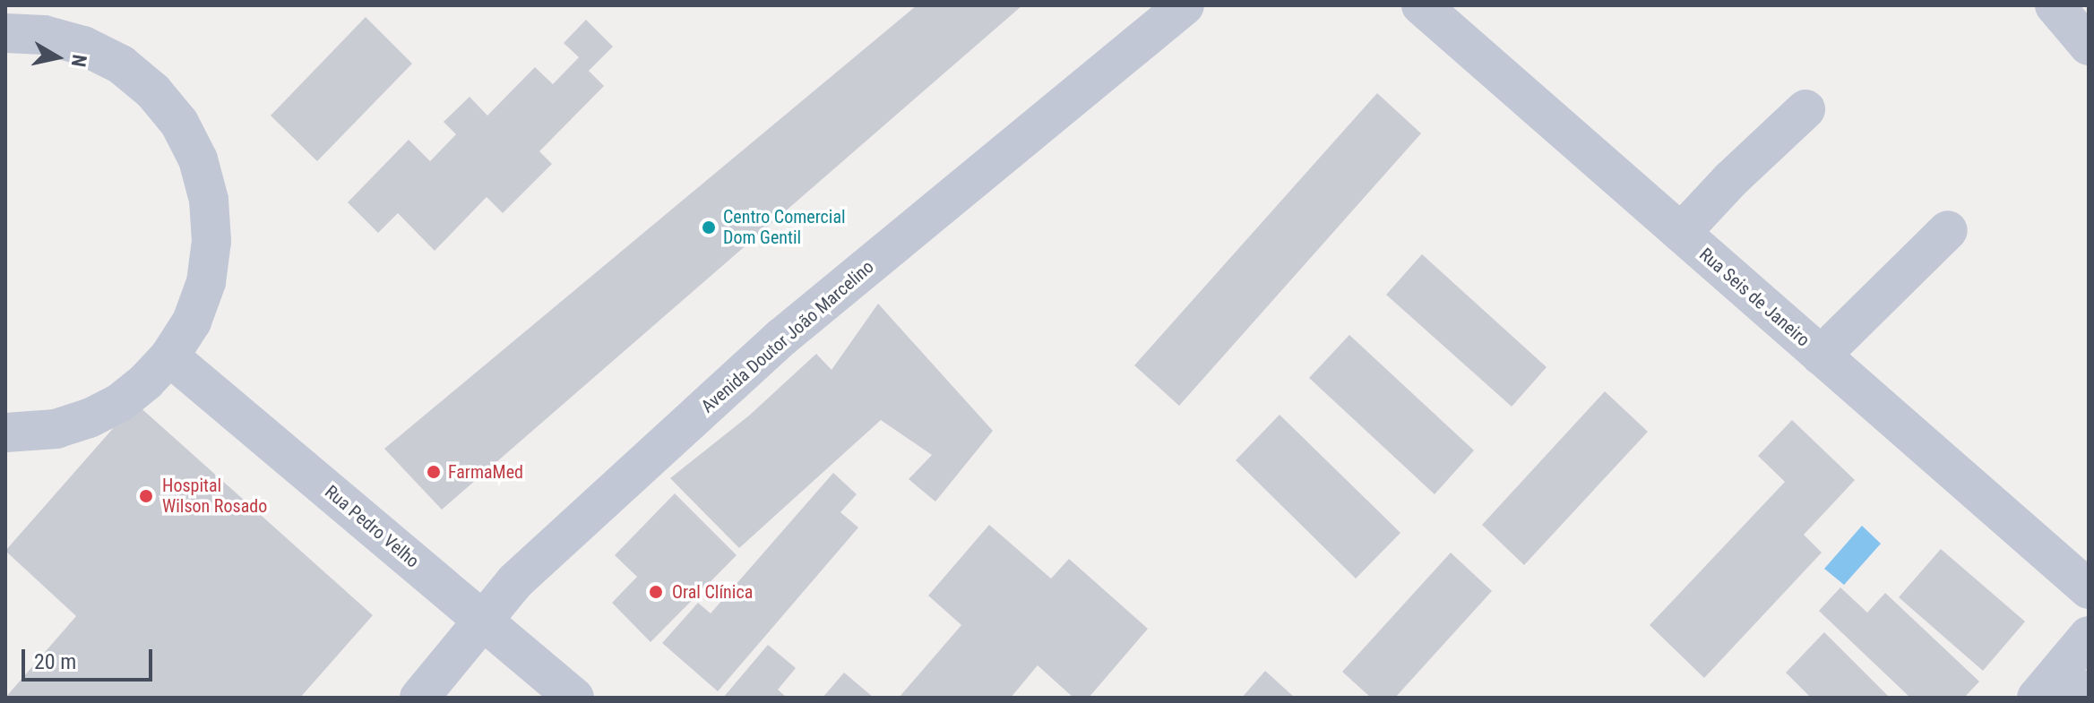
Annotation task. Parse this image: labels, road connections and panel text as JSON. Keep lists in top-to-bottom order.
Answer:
{
  "streets": {
    "street": ["Rua Seis de Janeiro", "Avenida Doutor João Marcelino", "Rua Pedro Velho"]
  },
  "crossings": [
    ["Avenida Doutor João Marcelino", "Rua Pedro Velho"]
  ],
  "places": [
    "Centro Comercial Dom Gentil",
    "FarmaMed",
    "Hospital Wilson Rosado",
    "Oral Clínica"
  ],
  "scale_bar": "20 m",
  "north": "right"
}
